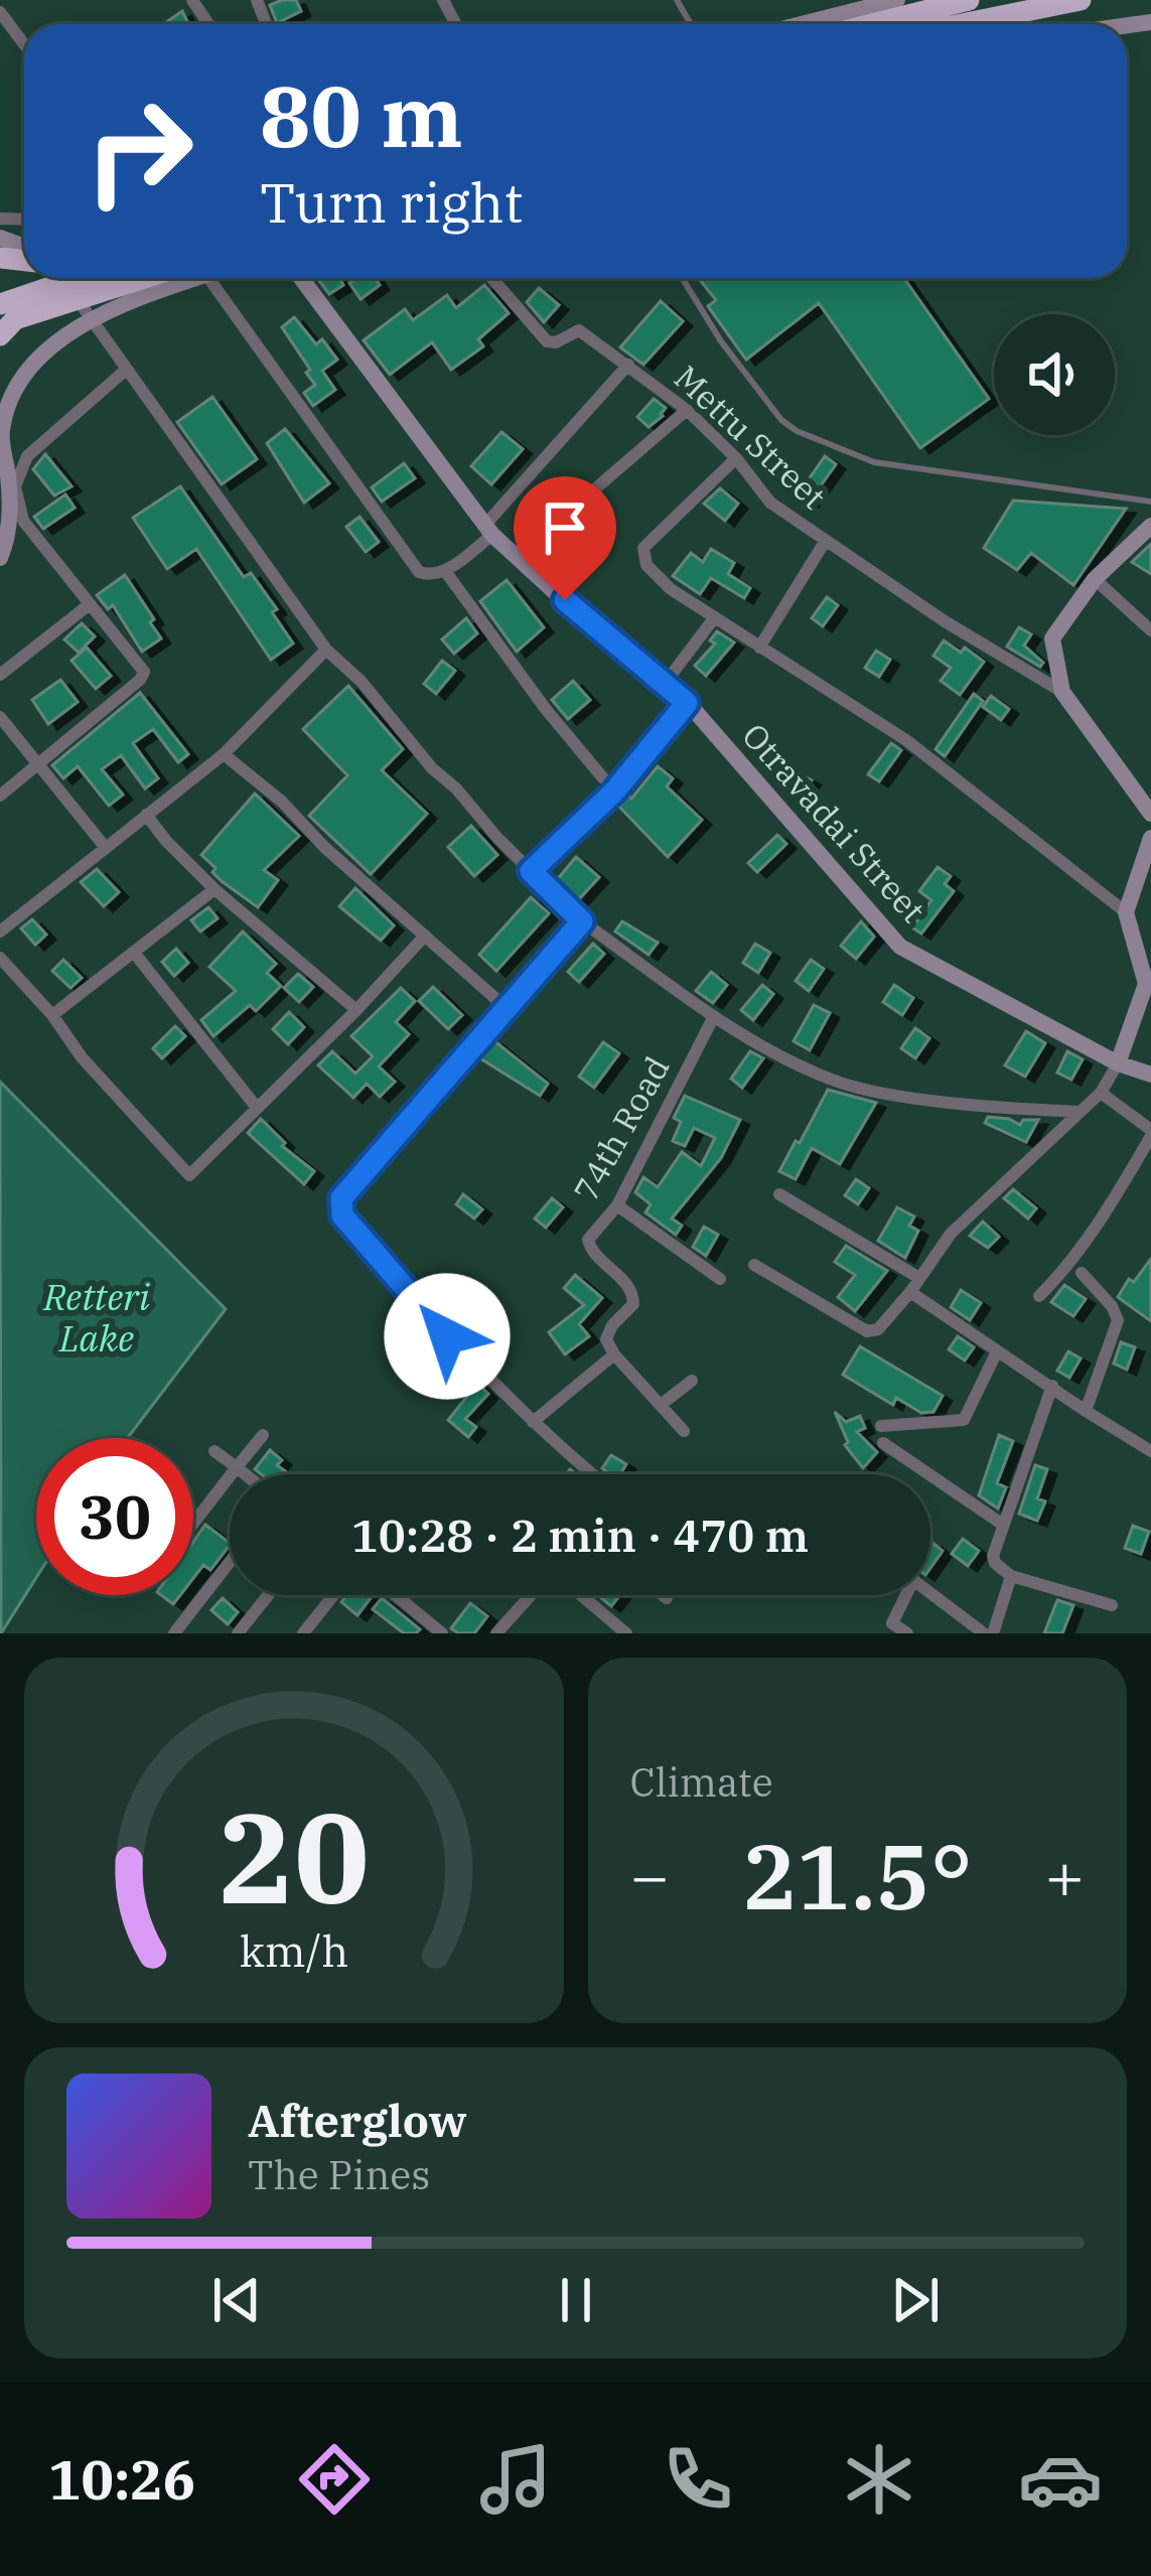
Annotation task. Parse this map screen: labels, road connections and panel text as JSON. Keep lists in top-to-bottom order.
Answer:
{
  "streets": {
    "street": ["Mettu Street", "Otravadai Street", "74th Road"]
  },
  "water": ["Retteri Lake"],
  "page": {
    "turn": ["80 m", "Turn right"],
    "limit": "30",
    "trip": "10:28 · 2 min · 470 m",
    "tile": "Climate",
    "heat": ["−", "21.5°", "+"],
    "song": ["Afterglow", "The Pines"],
    "tabs": "10:26",
    "gauge": ["20", "km/h"]
  }
}
